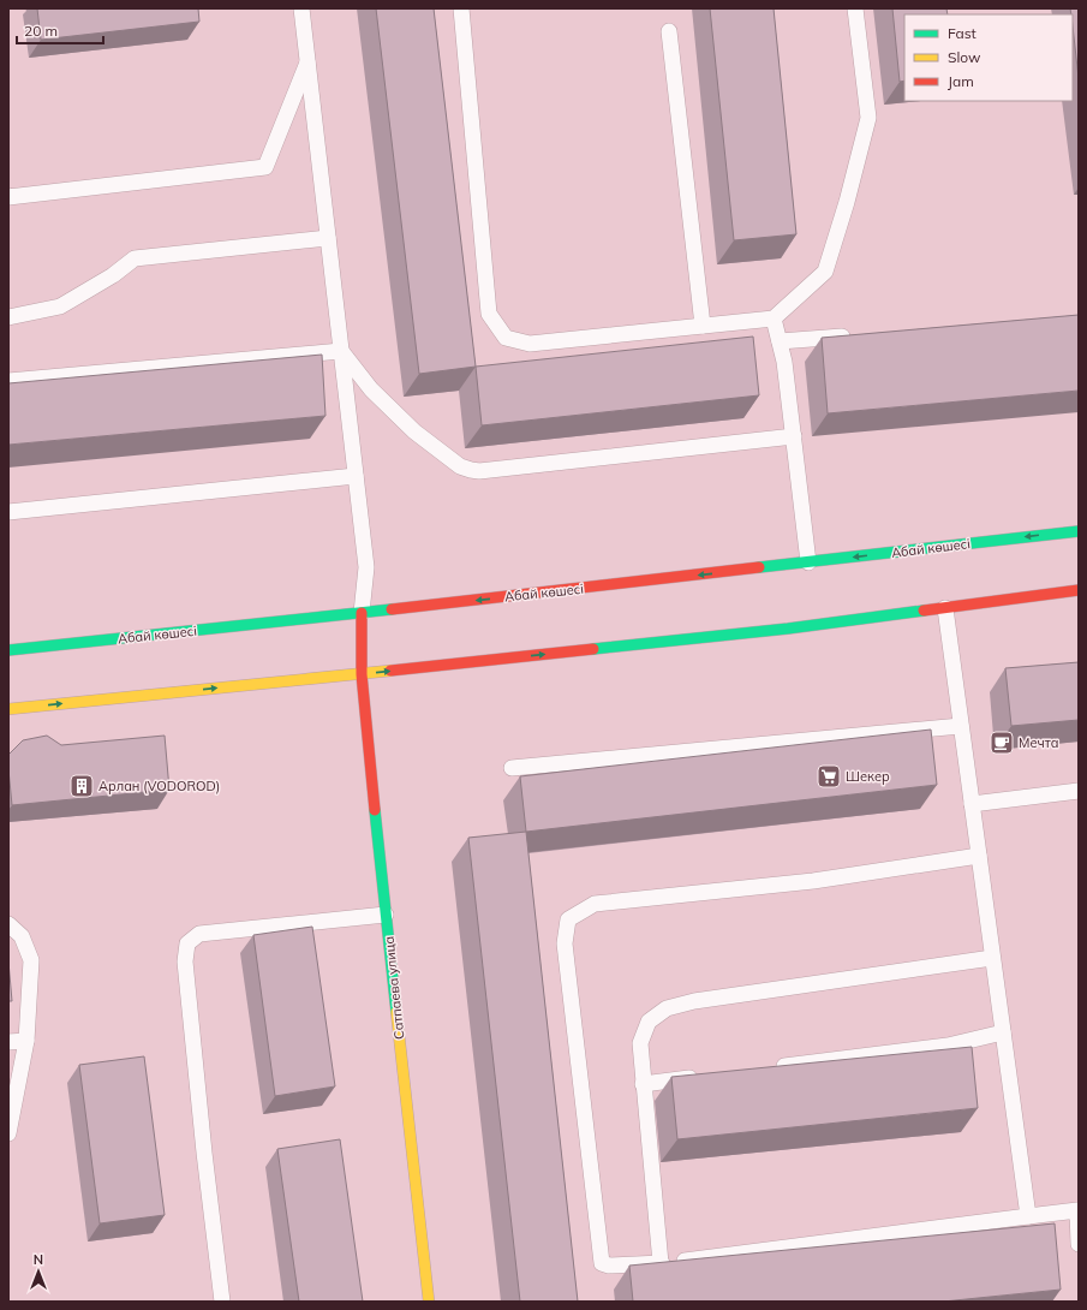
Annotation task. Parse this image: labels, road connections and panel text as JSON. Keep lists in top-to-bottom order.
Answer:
{
  "streets": {
    "street": ["Абай көшесі", "Сатпаева улица"]
  },
  "crossings": [
    ["Абай көшесі", "Сатпаева улица"]
  ],
  "places": {
    "cafe": ["Мечта"],
    "supermarket": ["Шекер"],
    "building": ["Арлан (VODOROD)"]
  },
  "legend": ["Fast", "Slow", "Jam"],
  "scale_bar": "20 m",
  "north": "top"
}
